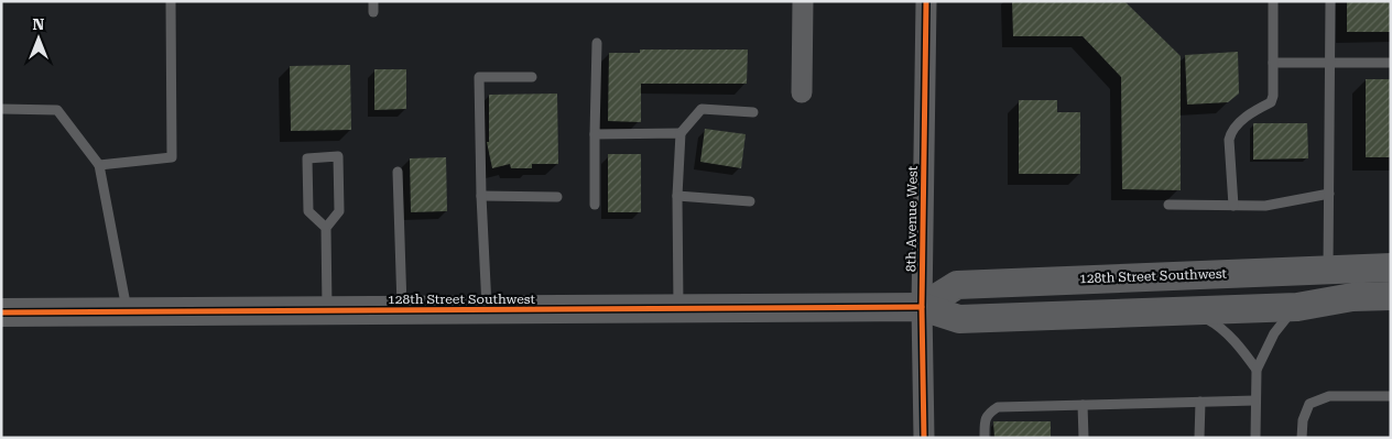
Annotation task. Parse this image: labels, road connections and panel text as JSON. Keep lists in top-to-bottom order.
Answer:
{
  "streets": {
    "main road": ["128th Street Southwest"],
    "street": ["8th Avenue West"]
  },
  "crossings": [
    ["8th Avenue West", "128th Street Southwest"]
  ],
  "north": "top"
}
